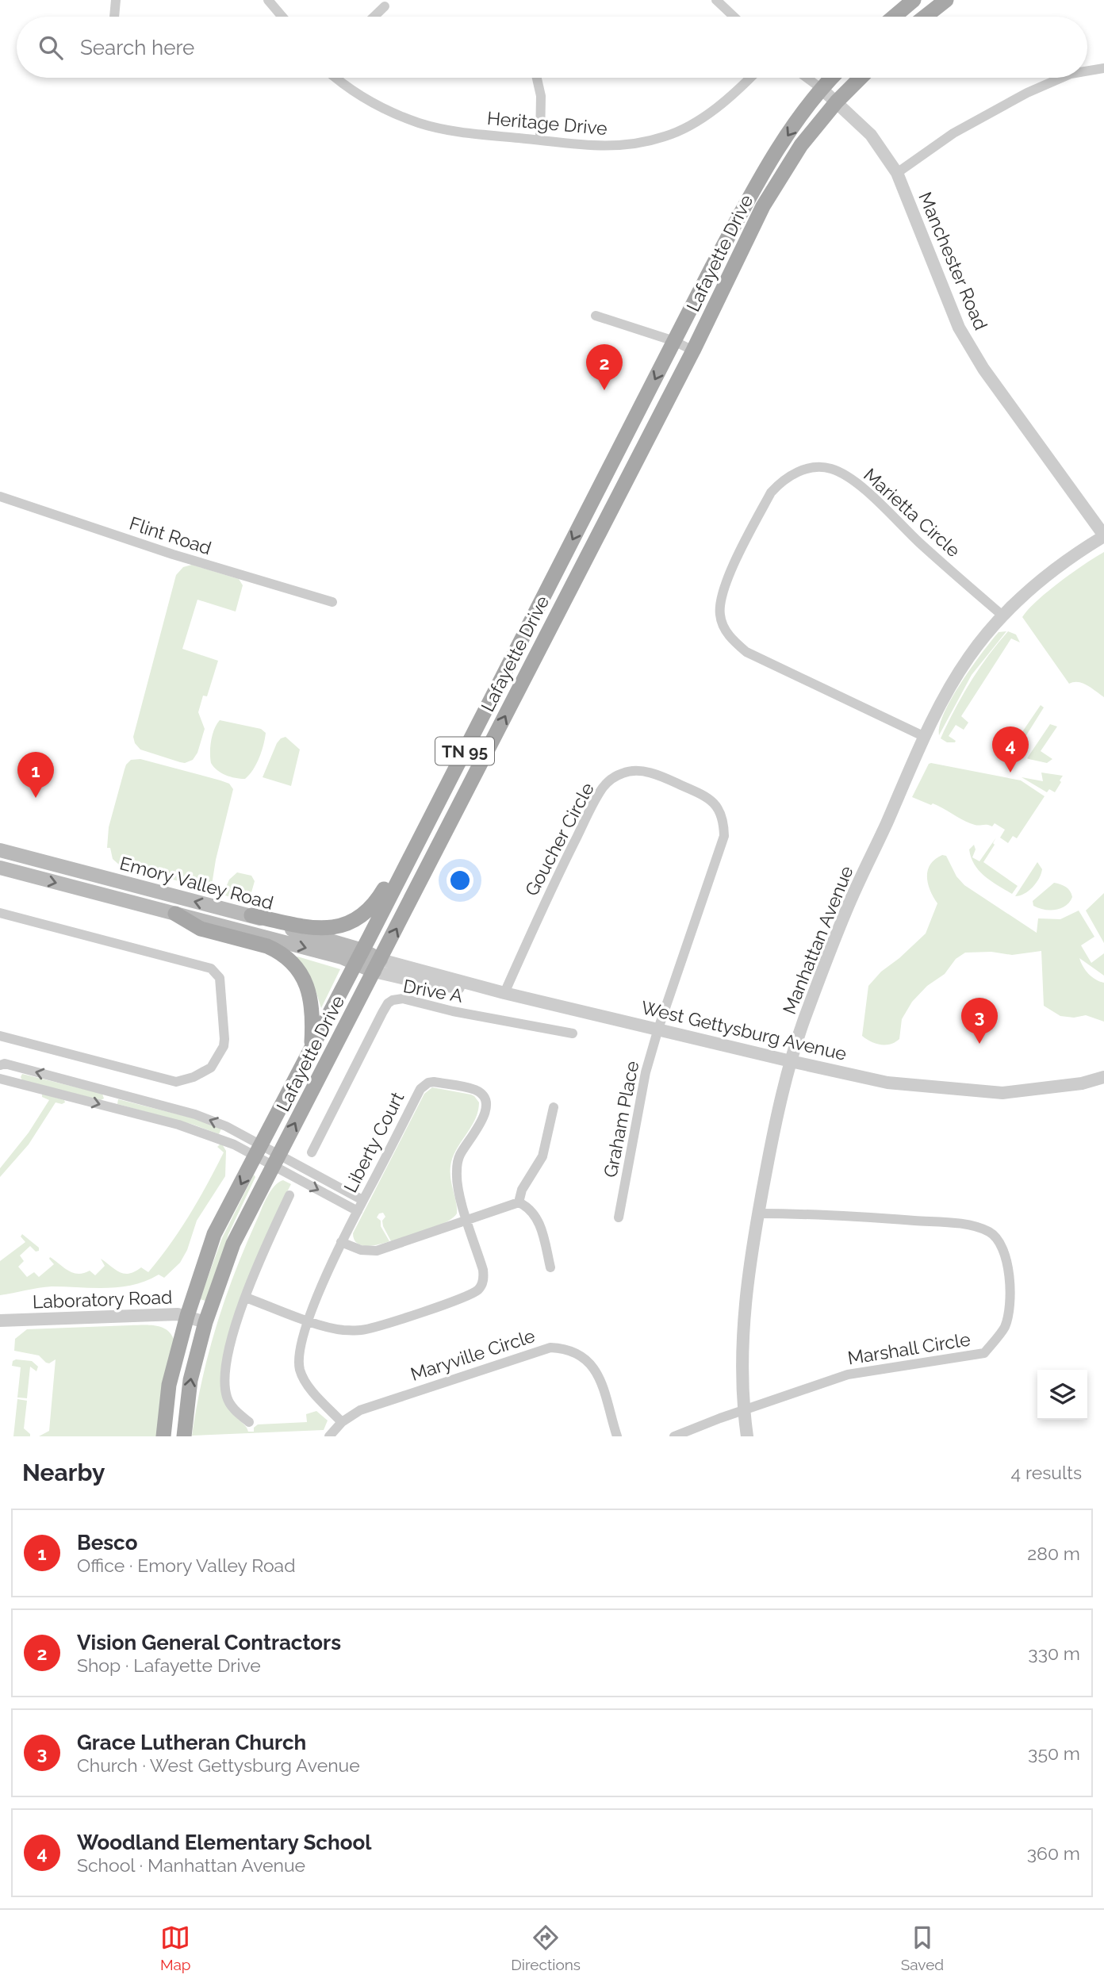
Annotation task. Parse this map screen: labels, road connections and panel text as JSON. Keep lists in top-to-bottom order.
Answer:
{
  "streets": {
    "main road": ["Lafayette Drive", "TN 95", "Emory Valley Road"],
    "street": [
      "Heritage Drive",
      "Manchester Road",
      "Marietta Circle",
      "Flint Road",
      "Goucher Circle",
      "Manhattan Avenue",
      "Drive A",
      "West Gettysburg Avenue",
      "Graham Place",
      "Liberty Court",
      "Laboratory Road",
      "Marshall Circle",
      "Maryville Circle"
    ]
  },
  "crossings": [
    ["Lafayette Drive", "Manchester Road"],
    ["Lafayette Drive", "Emory Valley Road"],
    ["Lafayette Drive", "West Gettysburg Avenue"],
    ["Lafayette Drive", "Laboratory Road"],
    ["Manchester Road", "Manhattan Avenue"],
    ["Marietta Circle", "Manhattan Avenue"],
    ["Goucher Circle", "West Gettysburg Avenue"],
    ["Goucher Circle", "Graham Place"],
    ["Emory Valley Road", "West Gettysburg Avenue"],
    ["Manhattan Avenue", "West Gettysburg Avenue"],
    ["Manhattan Avenue", "Marshall Circle"],
    ["West Gettysburg Avenue", "Graham Place"],
    ["Liberty Court", "Maryville Circle"]
  ],
  "page": {
    "search": "Search here",
    "pins": [
      "2",
      "4",
      "1",
      "3"
    ],
    "heading": ["Nearby", "4 results"],
    "list": [
      {
        "mark": "1",
        "name": "Besco",
        "note": "Office · Emory Valley Road",
        "value": "280 m"
      },
      {
        "mark": "2",
        "name": "Vision General Contractors",
        "note": "Shop · Lafayette Drive",
        "value": "330 m"
      },
      {
        "mark": "3",
        "name": "Grace Lutheran Church",
        "note": "Church · West Gettysburg Avenue",
        "value": "350 m"
      },
      {
        "mark": "4",
        "name": "Woodland Elementary School",
        "note": "School · Manhattan Avenue",
        "value": "360 m"
      }
    ],
    "nav": ["Map", "Directions", "Saved"]
  }
}
